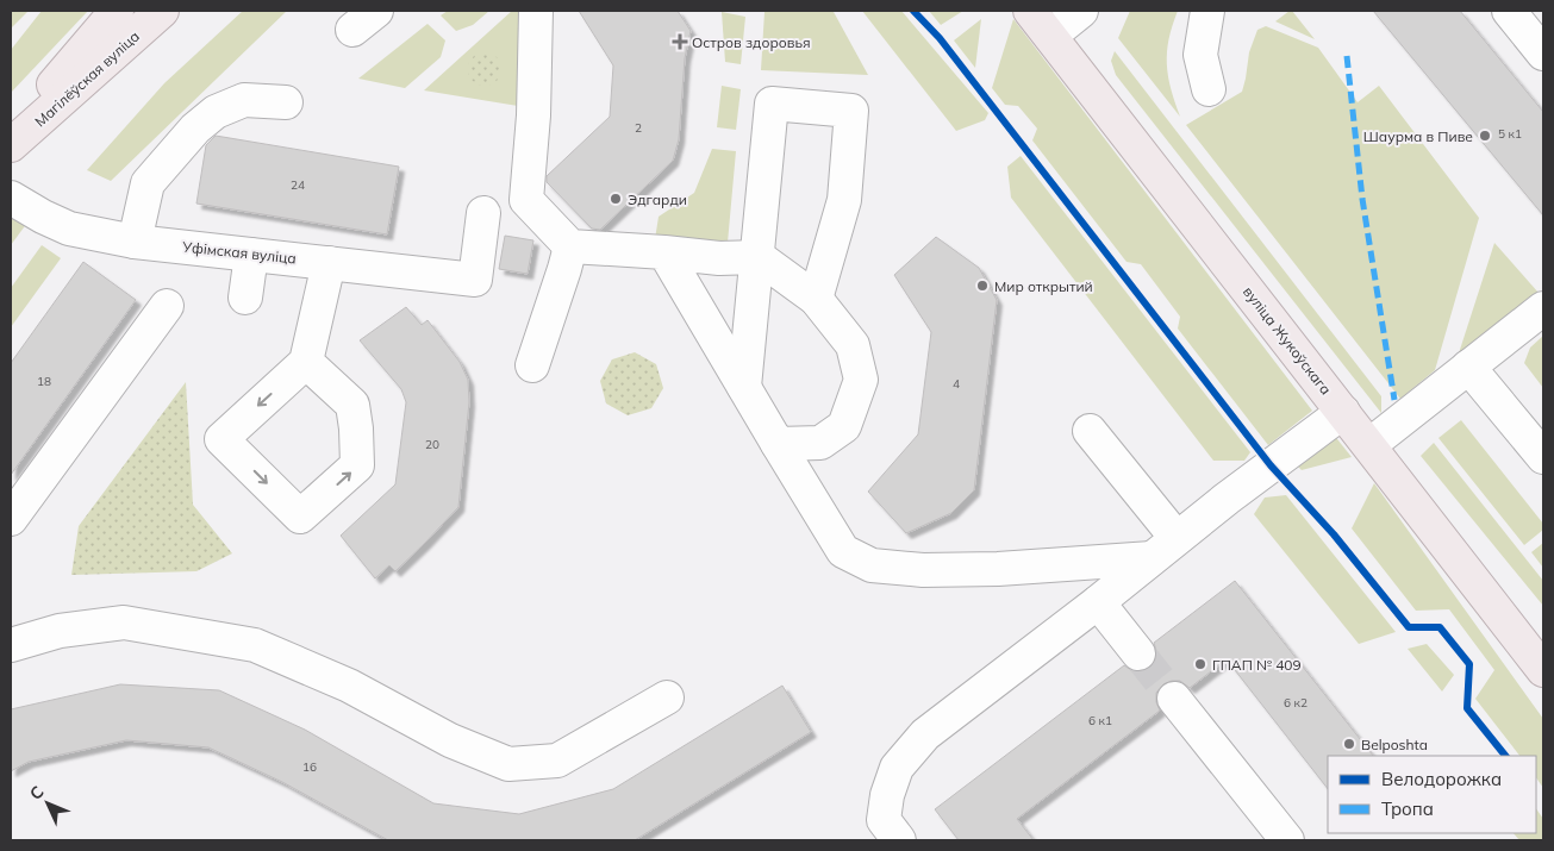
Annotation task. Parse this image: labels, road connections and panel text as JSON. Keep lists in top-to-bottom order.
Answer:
{
  "streets": {
    "main road": ["Магілёўская вуліца", "вуліца Жукоўскага"],
    "lane": ["Уфімская вуліца"]
  },
  "places": {
    "health": ["Остров здоровья"],
    "other": [
      "Шаурма в Пиве",
      "Эдгарди",
      "Мир открытий",
      "ГПАП № 409",
      "Belposhta"
    ]
  },
  "house_numbers": [
    "2",
    "5 к1",
    "24",
    "18",
    "4",
    "20",
    "6 к2",
    "6 к1",
    "16"
  ],
  "legend": ["Велодорожка", "Тропа"],
  "north": "top left"
}
